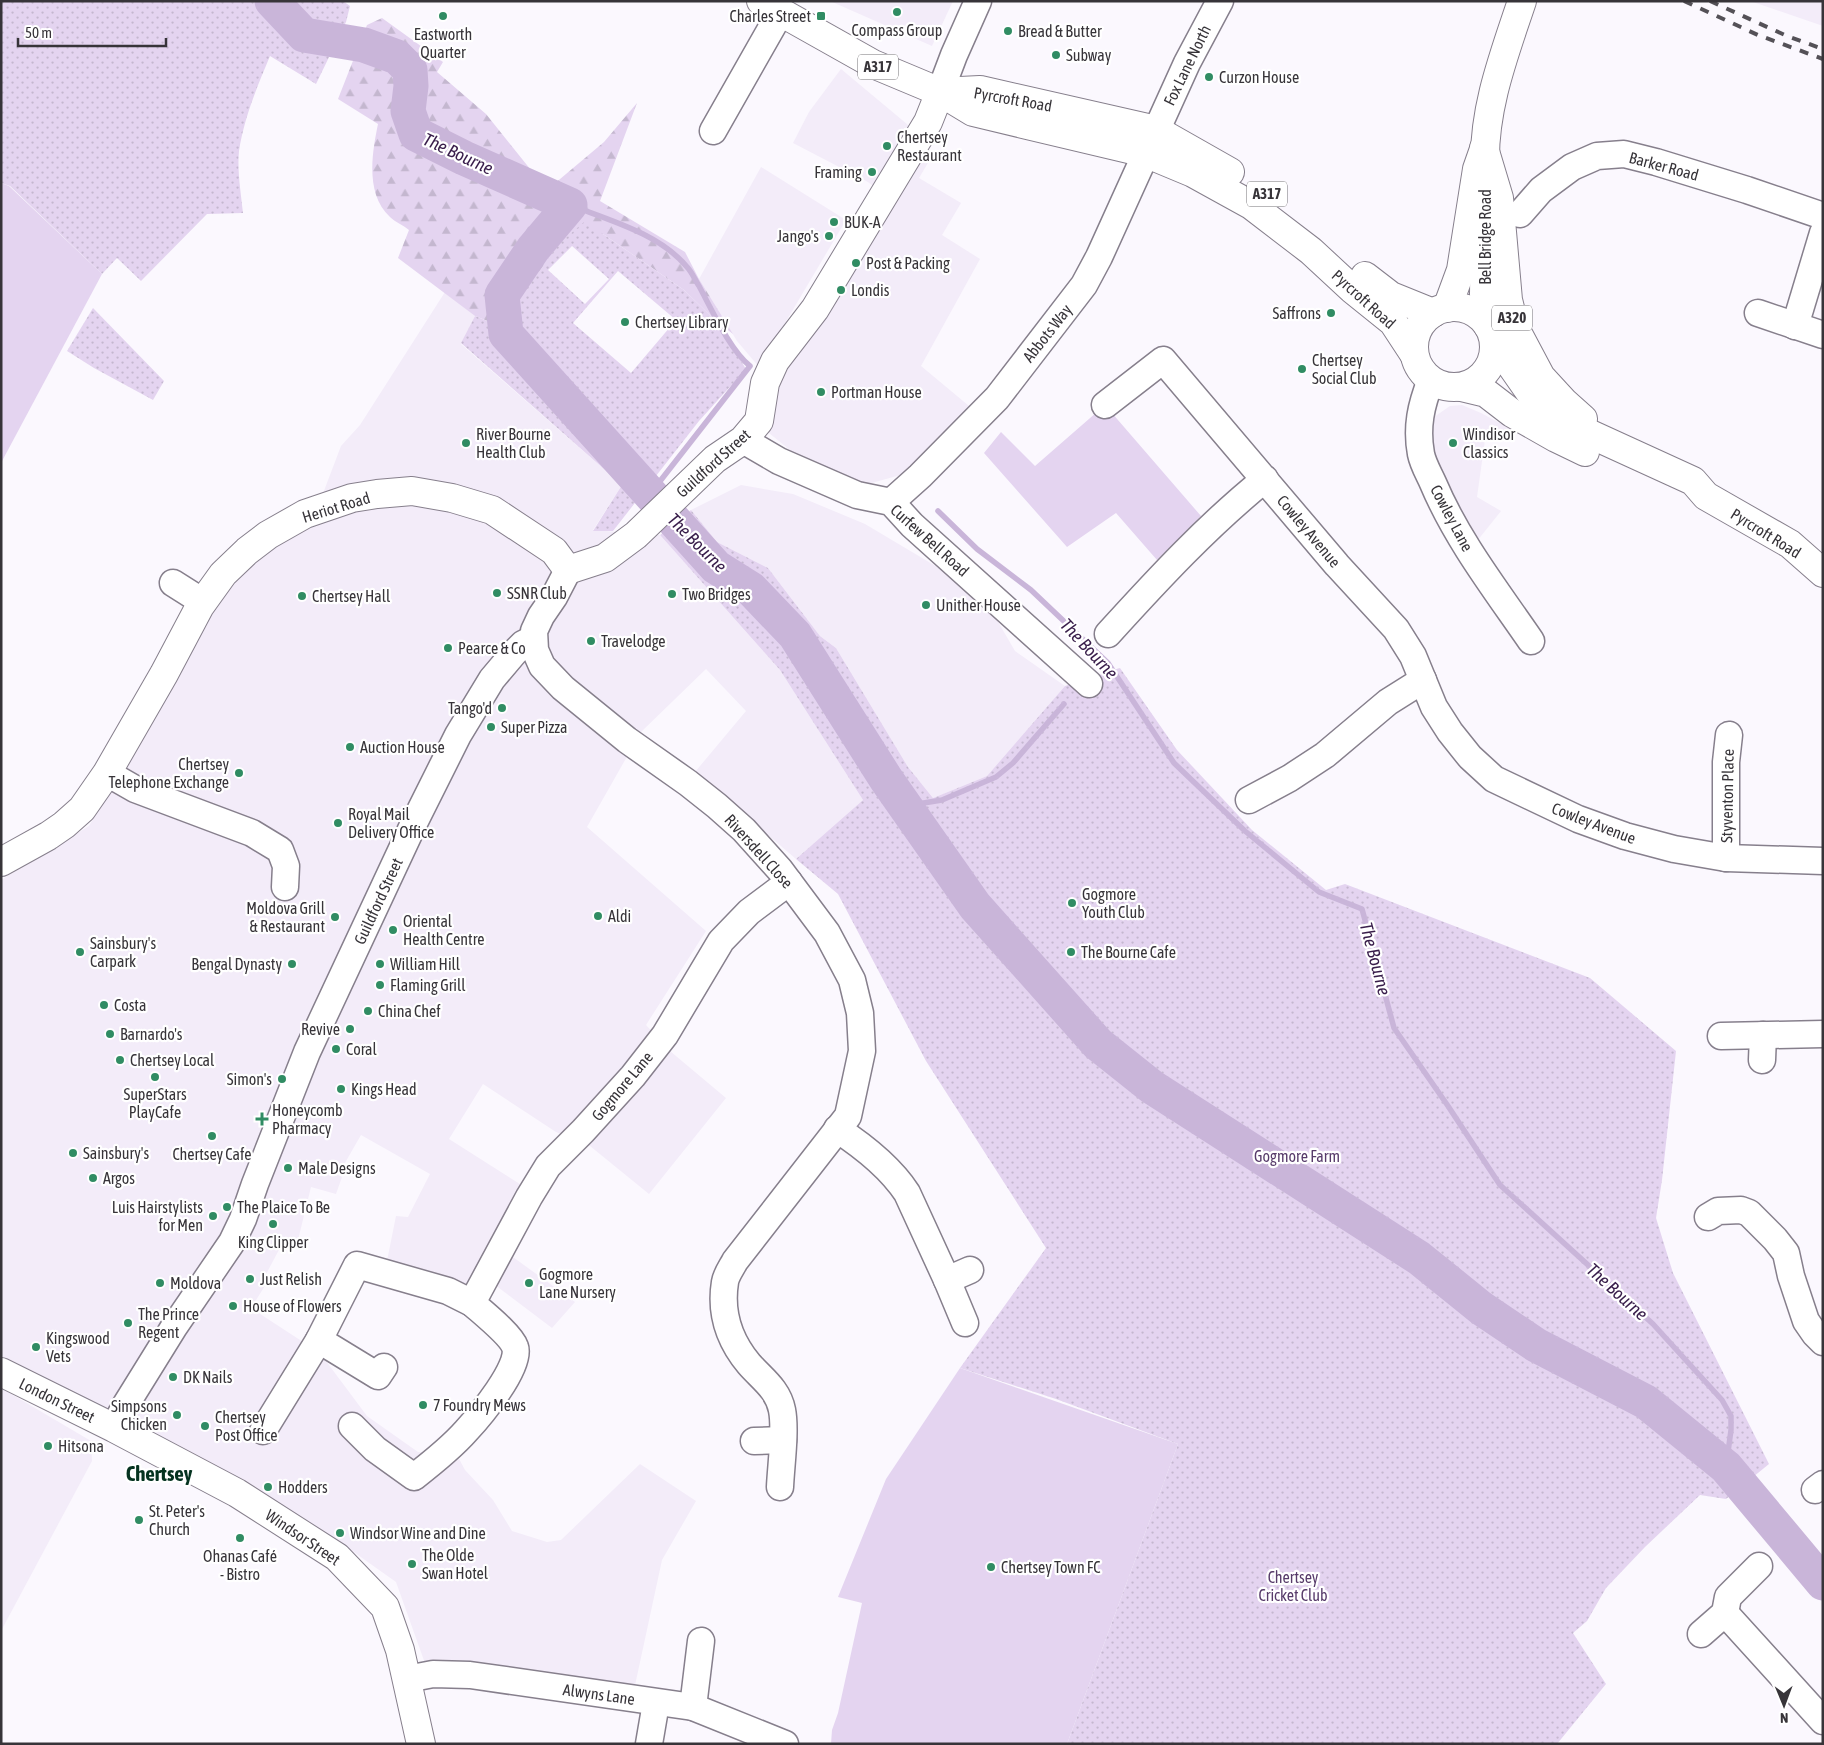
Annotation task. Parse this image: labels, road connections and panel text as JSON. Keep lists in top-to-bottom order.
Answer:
{
  "streets": {
    "main road": [
      "A317",
      "Pyrcroft Road",
      "Bell Bridge Road",
      "A320",
      "Guildford Street",
      "Heriot Road",
      "London Street",
      "Windsor Street"
    ],
    "street": [
      "Fox Lane North",
      "Barker Road",
      "Abbots Way",
      "Cowley Lane",
      "Cowley Avenue",
      "Curfew Bell Road",
      "Styventon Place",
      "Riversdell Close",
      "Gogmore Lane",
      "Alwyns Lane"
    ]
  },
  "crossings": [
    ["Fox Lane North", "Pyrcroft Road"],
    ["Fox Lane North", "Abbots Way"],
    ["A317", "Pyrcroft Road"],
    ["A317", "Guildford Street"],
    ["Pyrcroft Road", "Bell Bridge Road"],
    ["Pyrcroft Road", "A320"],
    ["Pyrcroft Road", "Abbots Way"],
    ["Pyrcroft Road", "Guildford Street"],
    ["Pyrcroft Road", "Cowley Lane"],
    ["Bell Bridge Road", "A320"],
    ["Bell Bridge Road", "Cowley Lane"],
    ["A320", "Cowley Lane"],
    ["Abbots Way", "Curfew Bell Road"],
    ["Guildford Street", "Heriot Road"],
    ["Guildford Street", "Curfew Bell Road"],
    ["Guildford Street", "Riversdell Close"],
    ["Guildford Street", "London Street"],
    ["Guildford Street", "Windsor Street"],
    ["Cowley Avenue", "Styventon Place"],
    ["Riversdell Close", "Gogmore Lane"],
    ["London Street", "Windsor Street"],
    ["Windsor Street", "Alwyns Lane"]
  ],
  "districts": ["Chertsey"],
  "water": ["The Bourne"],
  "parks": ["Gogmore Farm", "Chertsey Cricket Club"],
  "places": {
    "other": [
      "Compass Group",
      "Eastworth Quarter",
      "Bread & Butter",
      "Subway",
      "Curzon House",
      "Chertsey Restaurant",
      "Framing",
      "BUK-A",
      "Jango's",
      "Post & Packing",
      "Londis",
      "Saffrons",
      "Chertsey Library",
      "Chertsey Social Club",
      "Portman House",
      "River Bourne Health Club",
      "Windisor Classics",
      "SSNR Club",
      "Two Bridges",
      "Chertsey Hall",
      "Unither House",
      "Travelodge",
      "Pearce & Co",
      "Tango'd",
      "Super Pizza",
      "Auction House",
      "Chertsey Telephone Exchange",
      "Royal Mail Delivery Office",
      "Gogmore Youth Club",
      "Aldi",
      "Moldova Grill & Restaurant",
      "Oriental Health Centre",
      "Sainsbury's Carpark",
      "The Bourne Cafe",
      "Bengal Dynasty",
      "William Hill",
      "Flaming Grill",
      "Costa",
      "China Chef",
      "Revive",
      "Barnardo's",
      "Coral",
      "Chertsey Local",
      "SuperStars PlayCafe",
      "Simon's",
      "Kings Head",
      "Chertsey Cafe",
      "Sainsbury's",
      "Male Designs",
      "Argos",
      "The Plaice To Be",
      "Luis Hairstylists for Men",
      "King Clipper",
      "Just Relish",
      "Moldova",
      "Gogmore Lane Nursery",
      "House of Flowers",
      "The Prince Regent",
      "Kingswood Vets",
      "DK Nails",
      "7 Foundry Mews",
      "Simpsons Chicken",
      "Chertsey Post Office",
      "Hitsona",
      "Hodders",
      "St. Peter's Church",
      "Windsor Wine and Dine",
      "Ohanas Café - Bistro",
      "The Olde Swan Hotel",
      "Chertsey Town FC"
    ],
    "transit": ["Charles Street"],
    "health": ["Honeycomb Pharmacy"]
  },
  "scale_bar": "50 m",
  "north": "bottom"
}
